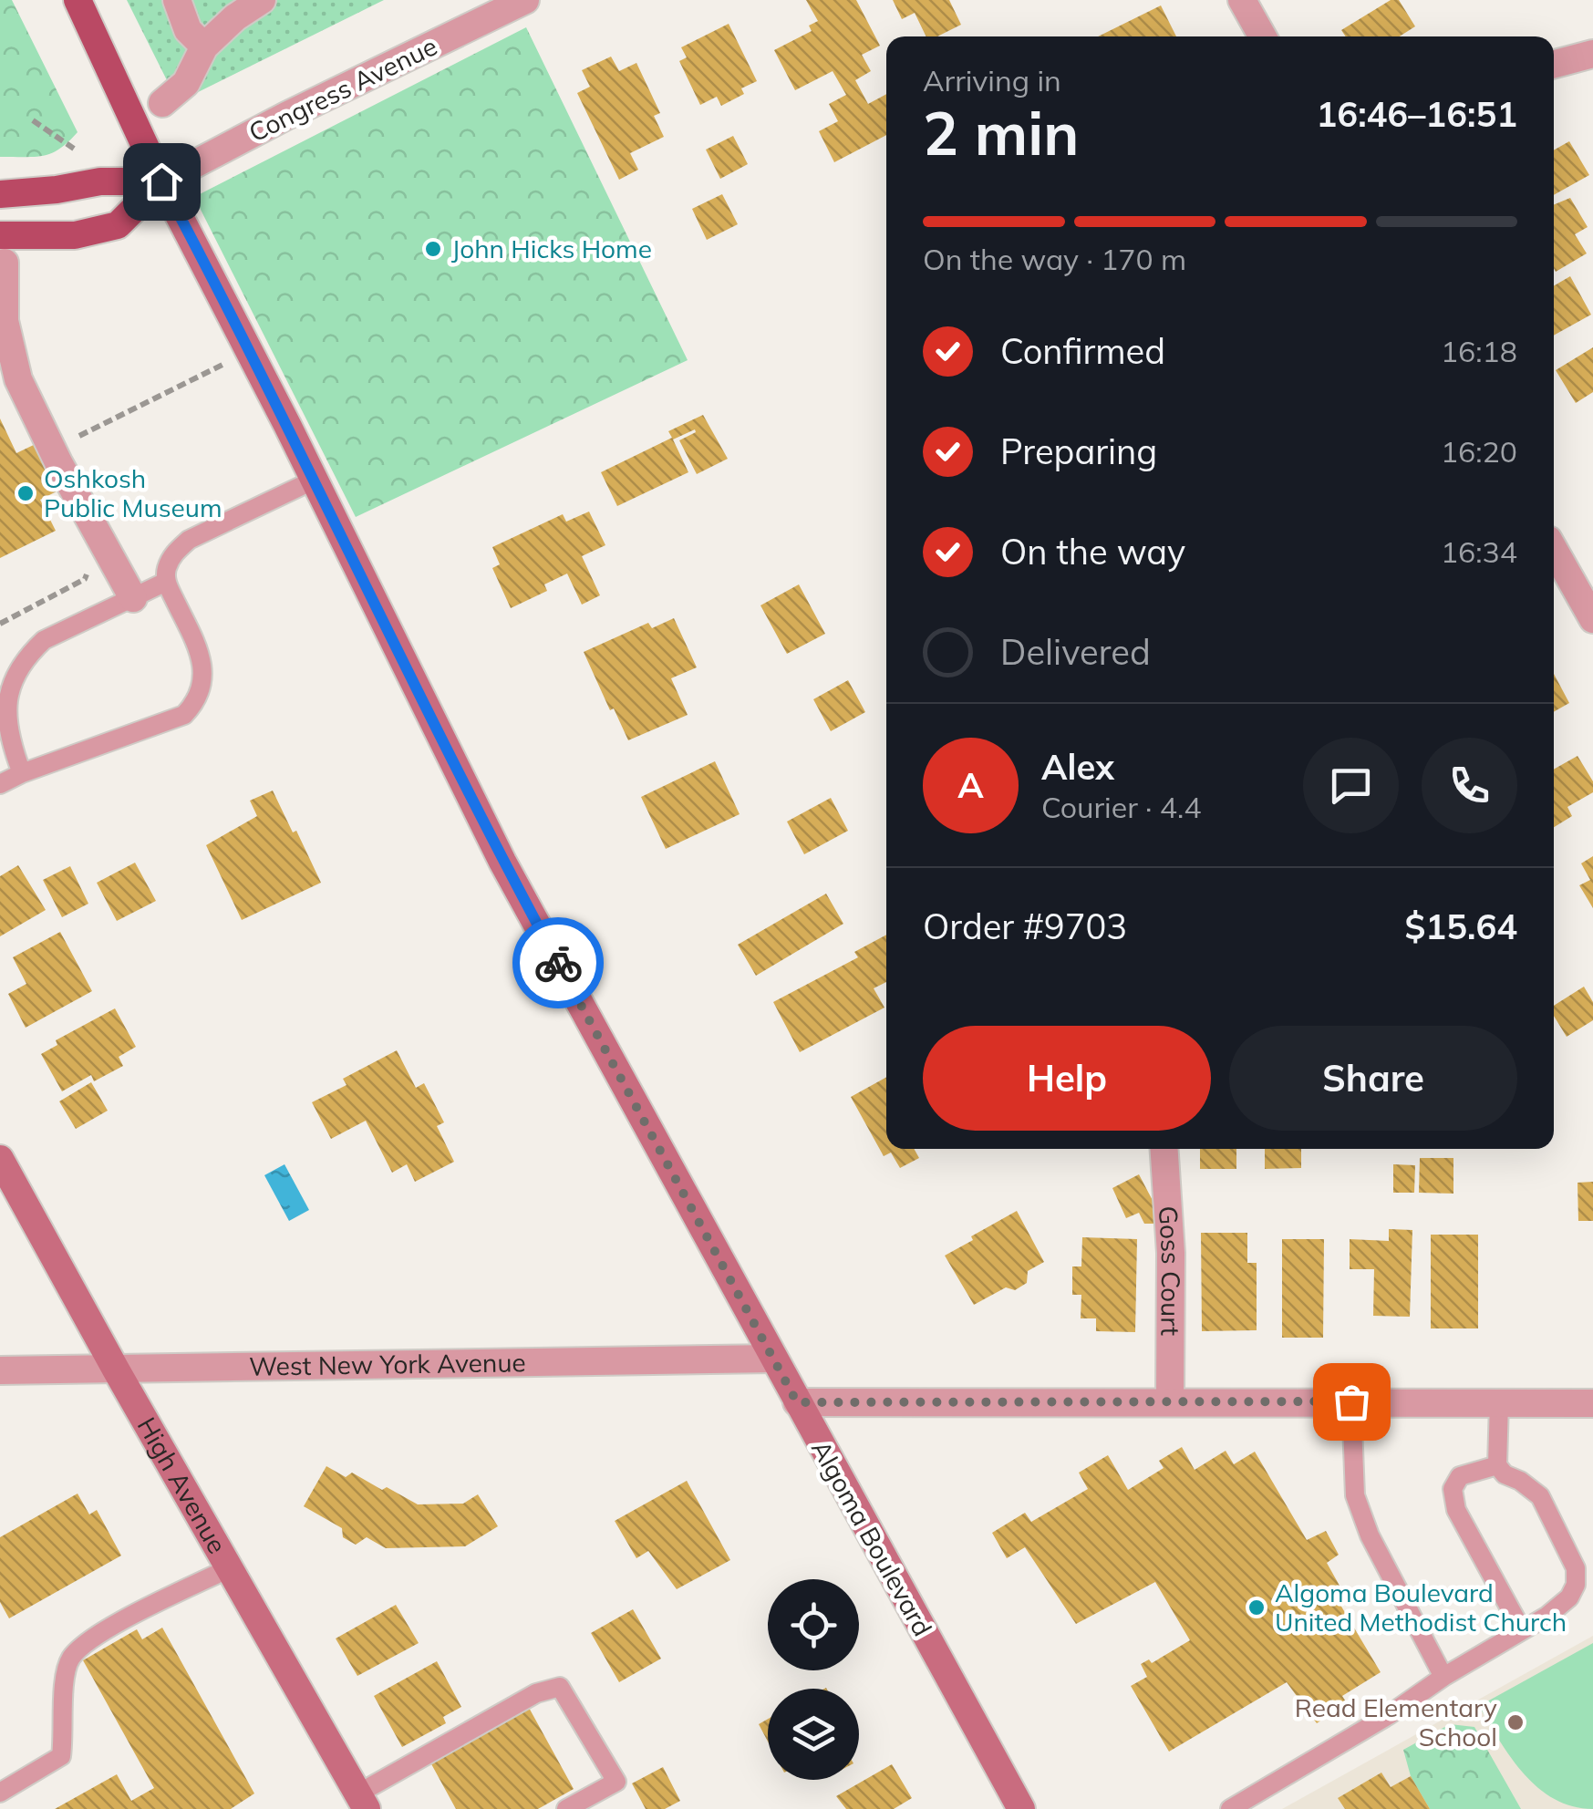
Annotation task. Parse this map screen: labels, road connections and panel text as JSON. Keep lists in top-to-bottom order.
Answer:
{
  "streets": {
    "main road": ["Congress Avenue", "High Avenue", "Algoma Boulevard"],
    "street": ["Goss Court", "West New York Avenue"]
  },
  "crossings": [
    ["Congress Avenue", "Algoma Boulevard"],
    ["West New York Avenue", "High Avenue"],
    ["West New York Avenue", "Algoma Boulevard"]
  ],
  "places": [
    "John Hicks Home",
    "Oshkosh Public Museum",
    "Algoma Boulevard United Methodist Church",
    "Read Elementary School"
  ],
  "page": {
    "heading": ["2 min", "Arriving in", "16:46–16:51"],
    "panel": [
      "Alex",
      "Courier · 4.4",
      "Order #9703",
      "$15.64"
    ],
    "bar": "On the way · 170 m",
    "list": [
      ["Confirmed", "16:18"],
      ["Preparing", "16:20"],
      ["On the way", "16:34"],
      "Delivered"
    ],
    "round": "A",
    "buttons": ["Help", "Share"]
  }
}
